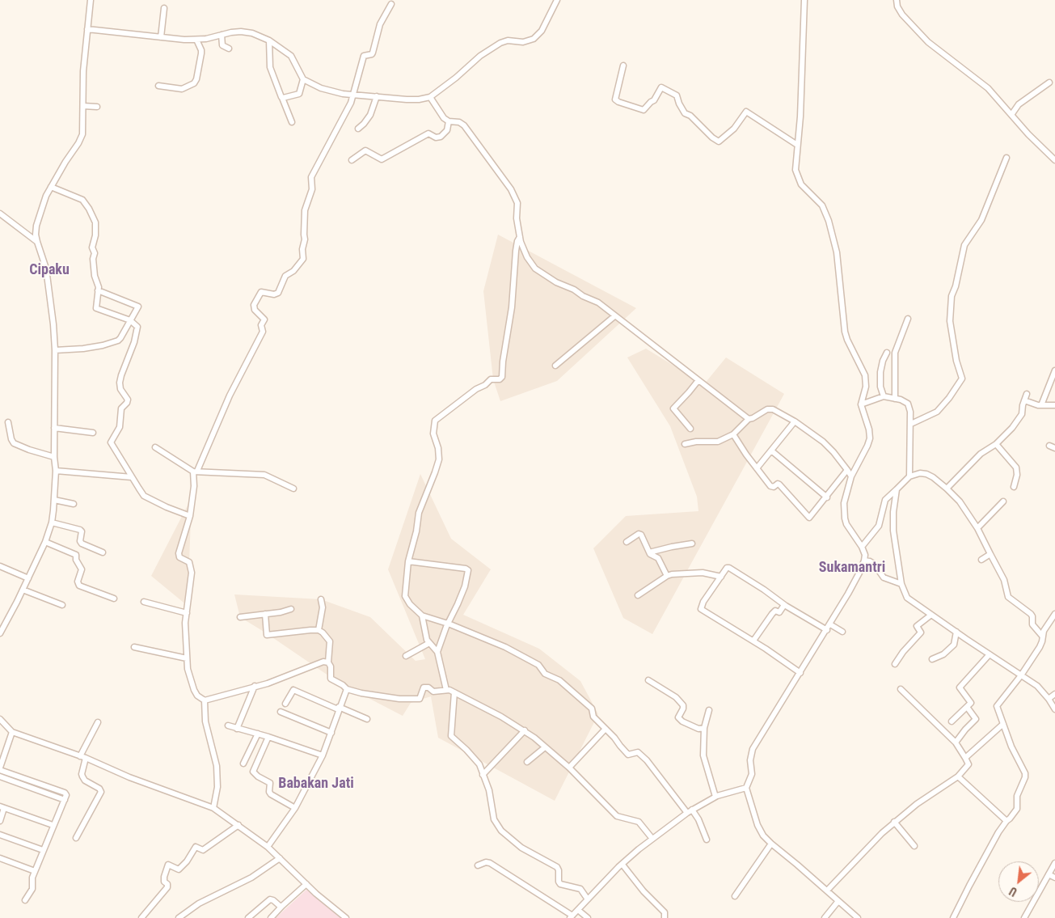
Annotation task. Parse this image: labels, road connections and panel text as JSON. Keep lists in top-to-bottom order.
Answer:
{
  "districts": ["Cipaku", "Sukamantri", "Babakan Jati"],
  "north": "bottom left"
}
